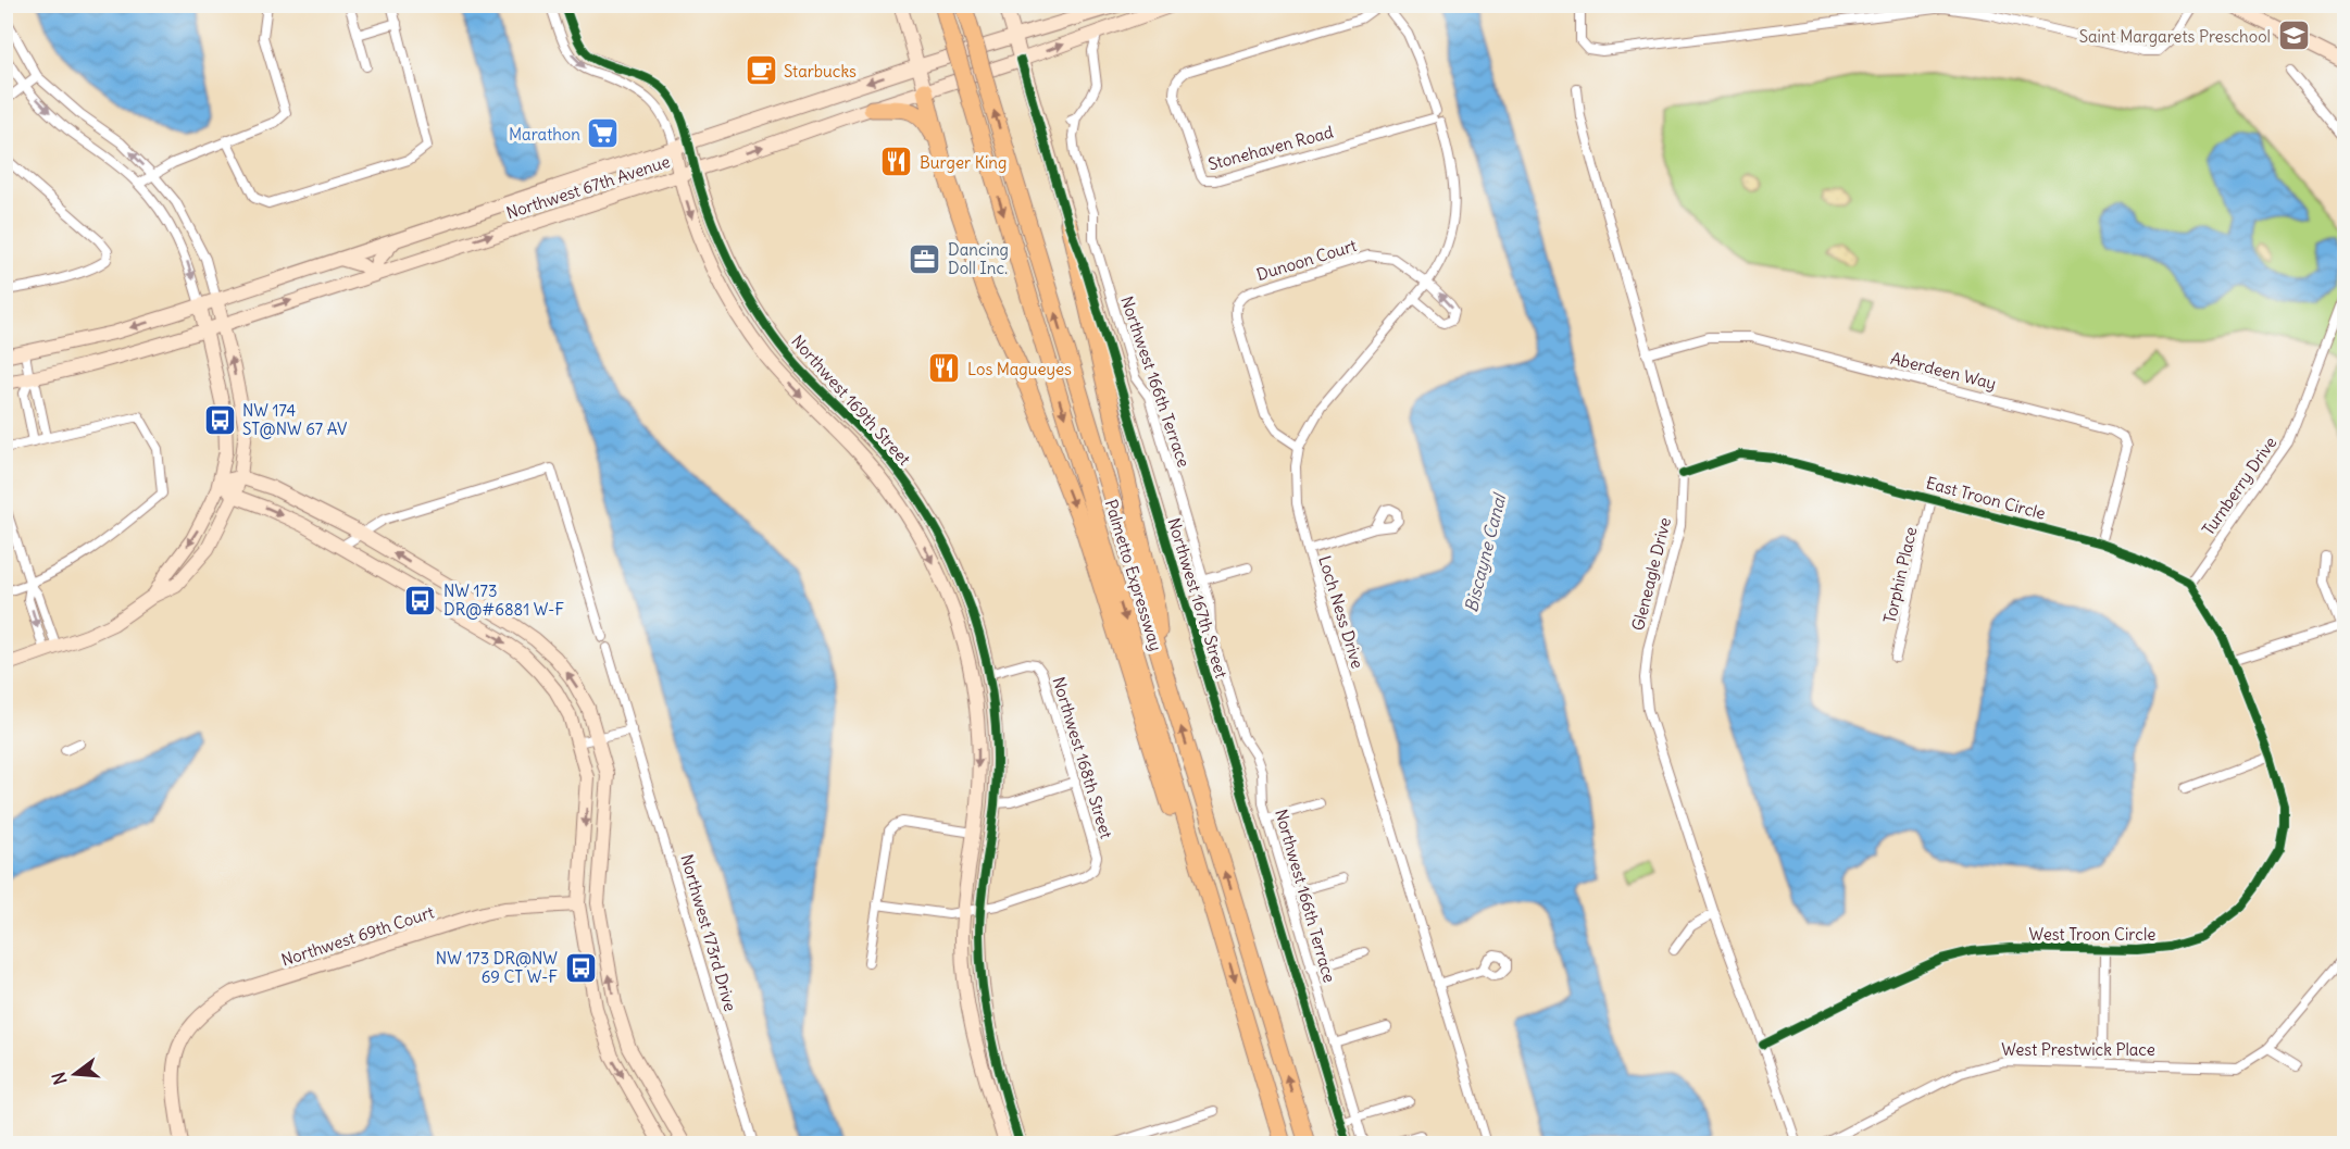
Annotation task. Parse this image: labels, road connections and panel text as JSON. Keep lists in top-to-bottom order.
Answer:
{
  "streets": {
    "highway": ["Palmetto Expressway"],
    "street": [
      "Stonehaven Road",
      "Northwest 67th Avenue",
      "Dunoon Court",
      "Aberdeen Way",
      "Northwest 166th Terrace",
      "Northwest 169th Street",
      "Turnberry Drive",
      "East Troon Circle",
      "Gleneagle Drive",
      "Torphin Place",
      "Northwest 167th Street",
      "Loch Ness Drive",
      "Northwest 168th Street",
      "Northwest 173rd Drive",
      "West Troon Circle",
      "Northwest 69th Court",
      "West Prestwick Place"
    ]
  },
  "crossings": [
    ["Stonehaven Road", "Loch Ness Drive"],
    ["Northwest 67th Avenue", "Northwest 166th Terrace"],
    ["Northwest 67th Avenue", "Northwest 169th Street"],
    ["Northwest 67th Avenue", "Northwest 167th Street"],
    ["Dunoon Court", "Loch Ness Drive"],
    ["Aberdeen Way", "East Troon Circle"],
    ["Aberdeen Way", "Gleneagle Drive"],
    ["Northwest 169th Street", "Northwest 168th Street"],
    ["Turnberry Drive", "East Troon Circle"],
    ["East Troon Circle", "Gleneagle Drive"],
    ["East Troon Circle", "Torphin Place"],
    ["Gleneagle Drive", "West Troon Circle"]
  ],
  "water": ["Biscayne Canal"],
  "places": {
    "school or university": ["Saint Margarets Preschool"],
    "cafe": ["Starbucks"],
    "supermarket": ["Marathon"],
    "restaurant": ["Burger King", "Los Magueyes"],
    "office": ["Dancing Doll Inc."],
    "bus stop": ["NW 174 ST@NW 67 AV", "NW 173 DR@#6881 W-F", "NW 173 DR@NW 69 CT W-F"]
  },
  "north": "left"
}
